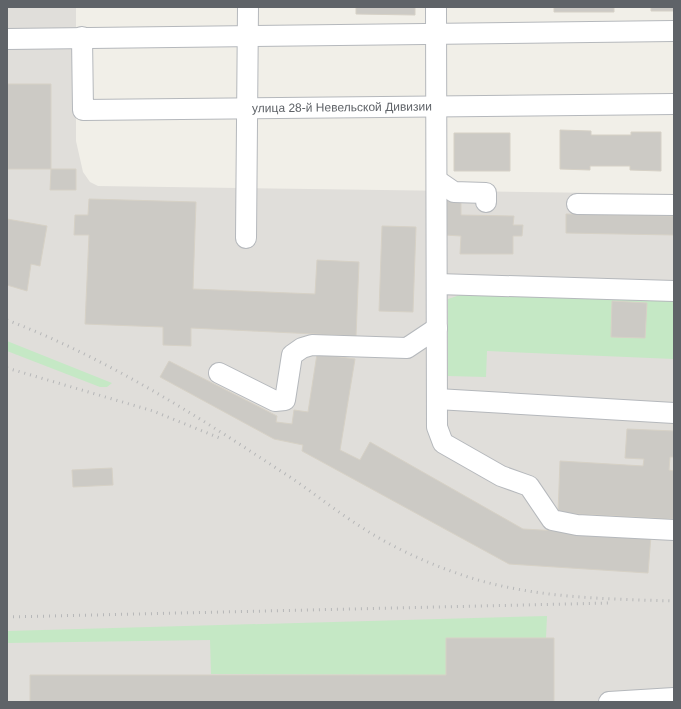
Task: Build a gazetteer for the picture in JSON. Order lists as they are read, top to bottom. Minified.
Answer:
{"streets":{"street":["улица 28-й Невельской Дивизии"]}}
